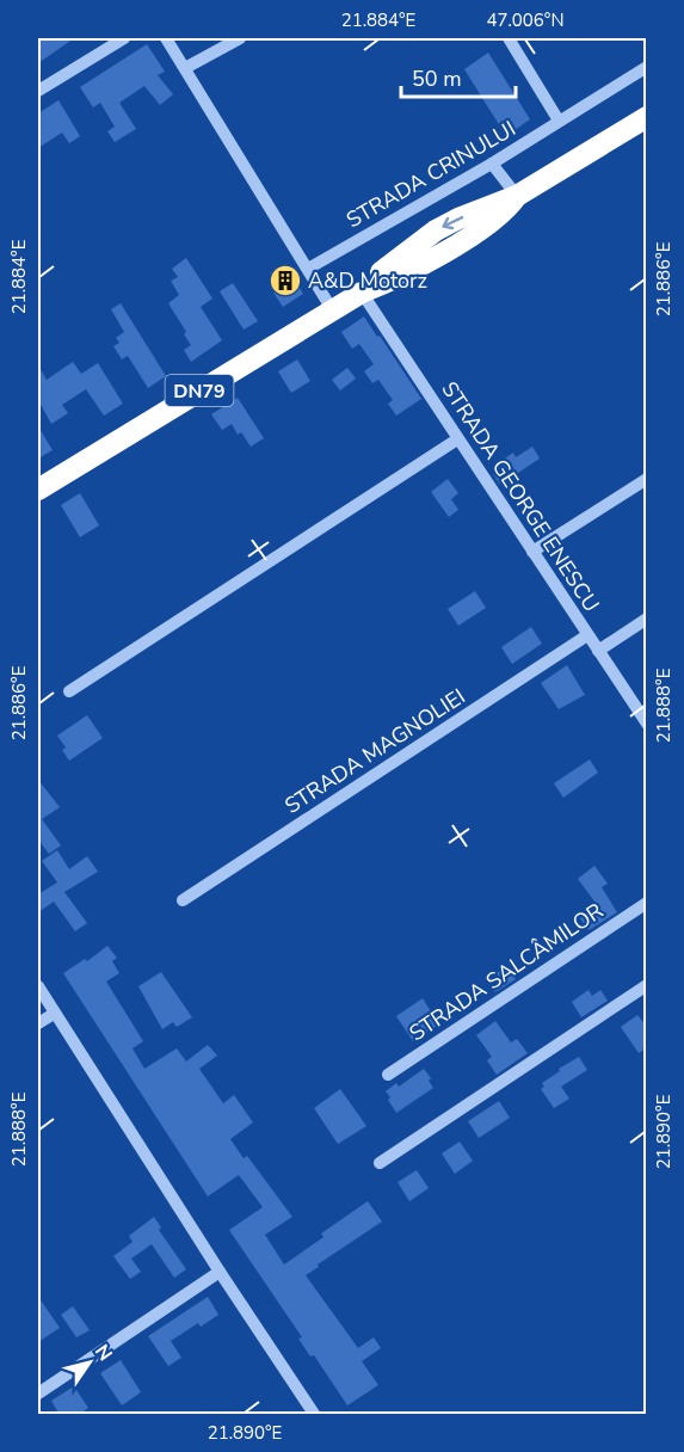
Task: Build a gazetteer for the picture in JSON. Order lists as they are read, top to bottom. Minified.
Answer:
{"streets":{"highway":["DN79"],"street":["STRADA CRINULUI","STRADA GEORGE ENESCU","STRADA MAGNOLIEI","STRADA SALCÂMILOR"]},"crossings":[["DN79","STRADA GEORGE ENESCU"],["STRADA GEORGE ENESCU","STRADA MAGNOLIEI"]],"places":{"building":["A&D Motorz"]},"scale_bar":"50 m","north":"top right","coordinates":["21.884°E","47.006°N","21.886°E","21.888°E","21.890°E"]}
